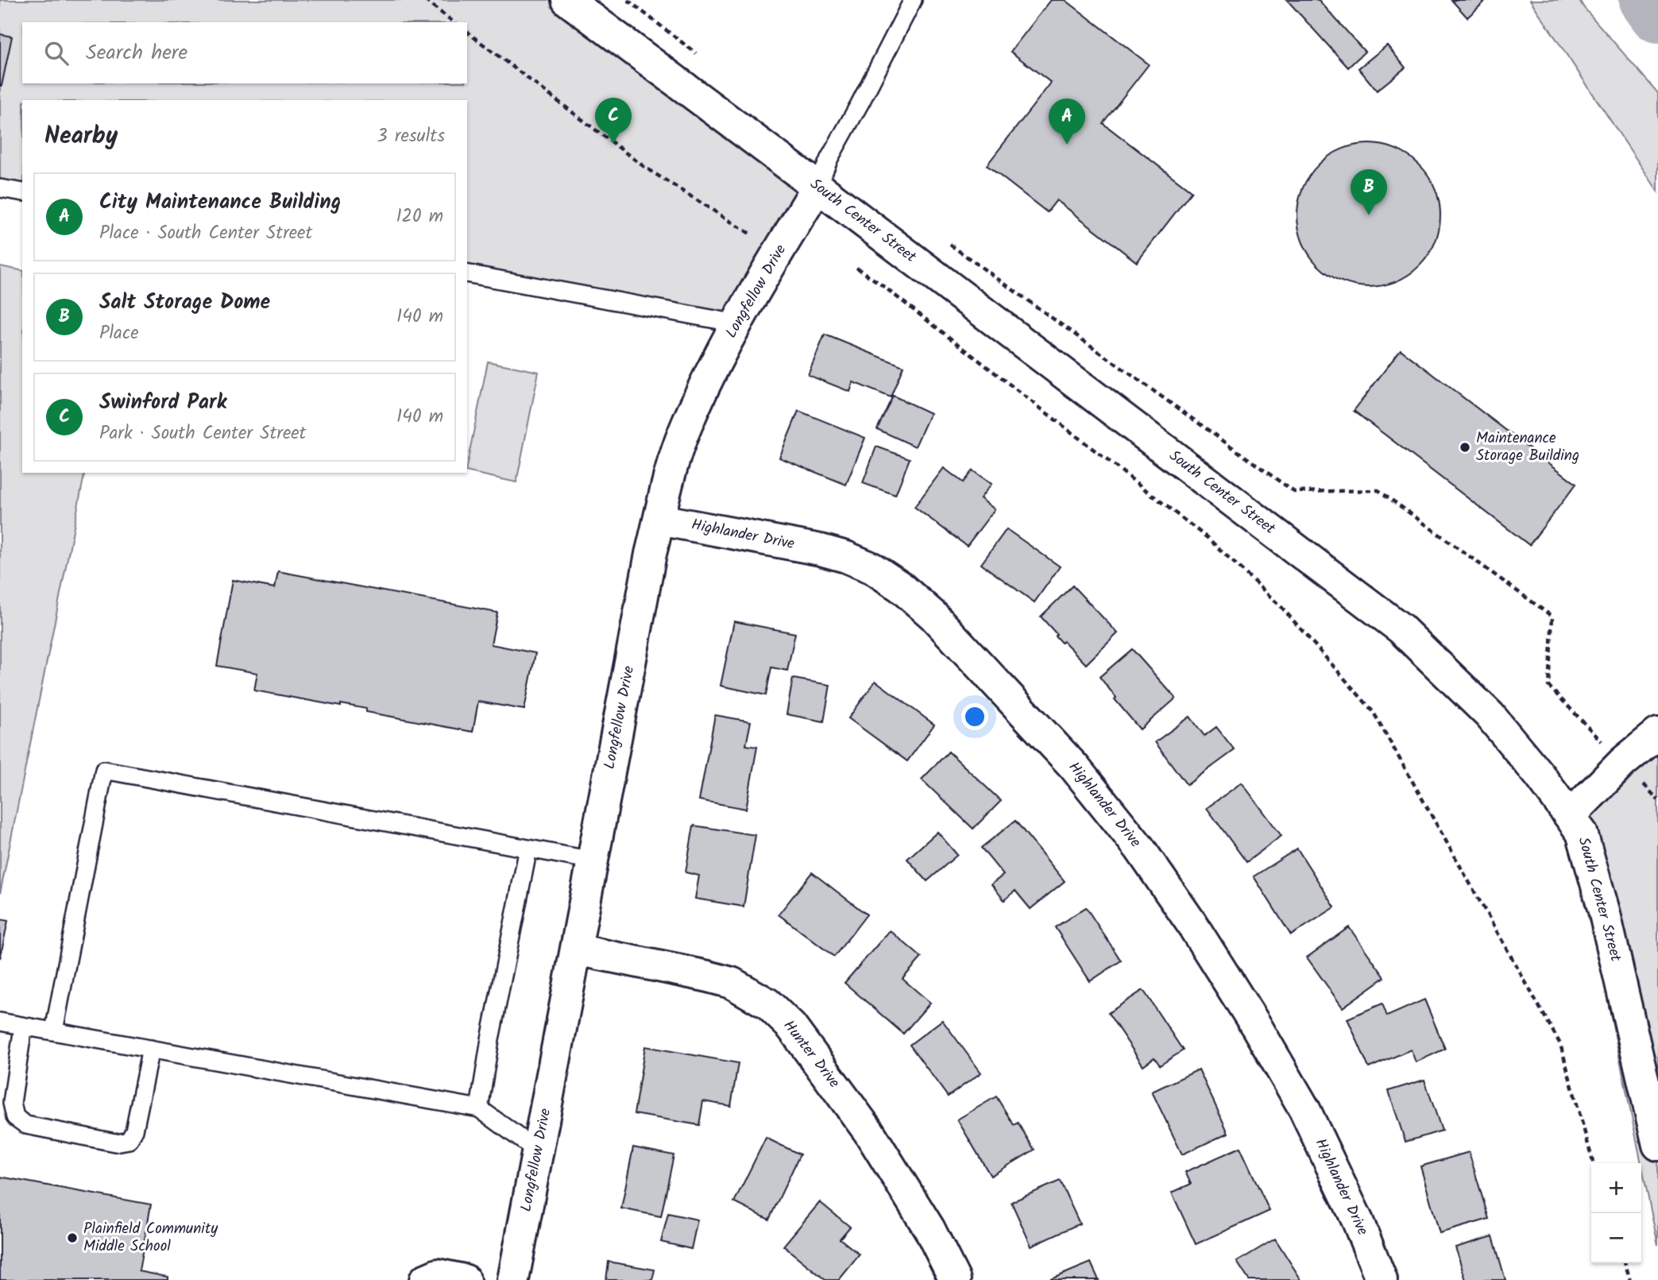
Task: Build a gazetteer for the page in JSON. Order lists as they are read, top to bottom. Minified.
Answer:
{"streets":{"street":["South Center Street","Longfellow Drive","Highlander Drive","Hunter Drive"]},"crossings":[["South Center Street","Longfellow Drive"],["Longfellow Drive","Highlander Drive"],["Longfellow Drive","Hunter Drive"]],"places":["Maintenance Storage Building","Plainfield Community Middle School"],"page":{"search":"Search here","pins":["C","A","B"],"heading":["Nearby","3 results"],"list":[{"mark":"A","name":"City Maintenance Building","note":"Place · South Center Street","value":"120 m"},{"mark":"B","name":"Salt Storage Dome","note":"Place","value":"140 m"},{"mark":"C","name":"Swinford Park","note":"Park · South Center Street","value":"140 m"}],"map_buttons":["+","−"]}}
